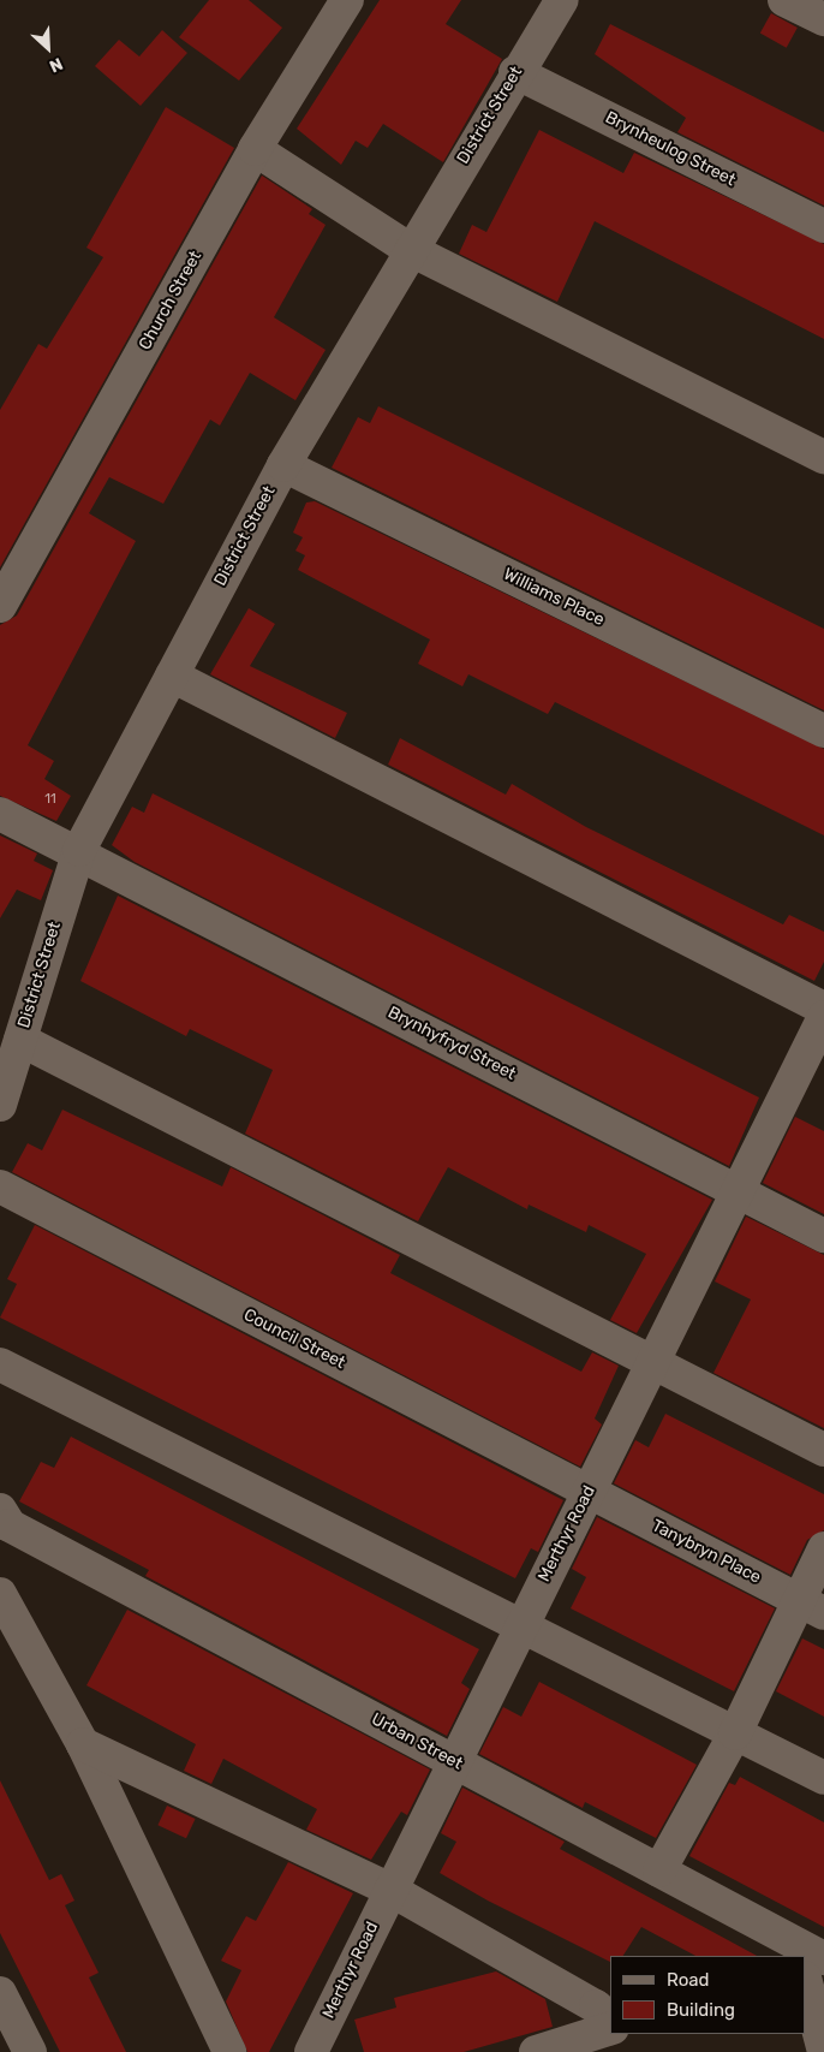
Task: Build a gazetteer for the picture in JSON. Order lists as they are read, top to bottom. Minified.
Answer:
{"streets":{"street":["District Street","Brynheulog Street","Church Street","Williams Place","Brynhyfryd Street","Council Street","Merthyr Road","Tanybryn Place","Urban Street"]},"crossings":[["District Street","Brynheulog Street"],["District Street","Williams Place"],["District Street","Brynhyfryd Street"],["Brynhyfryd Street","Merthyr Road"],["Council Street","Merthyr Road"],["Council Street","Tanybryn Place"],["Merthyr Road","Tanybryn Place"],["Merthyr Road","Urban Street"]],"house_numbers":["11"],"legend":["Road","Building"],"north":"bottom right"}
